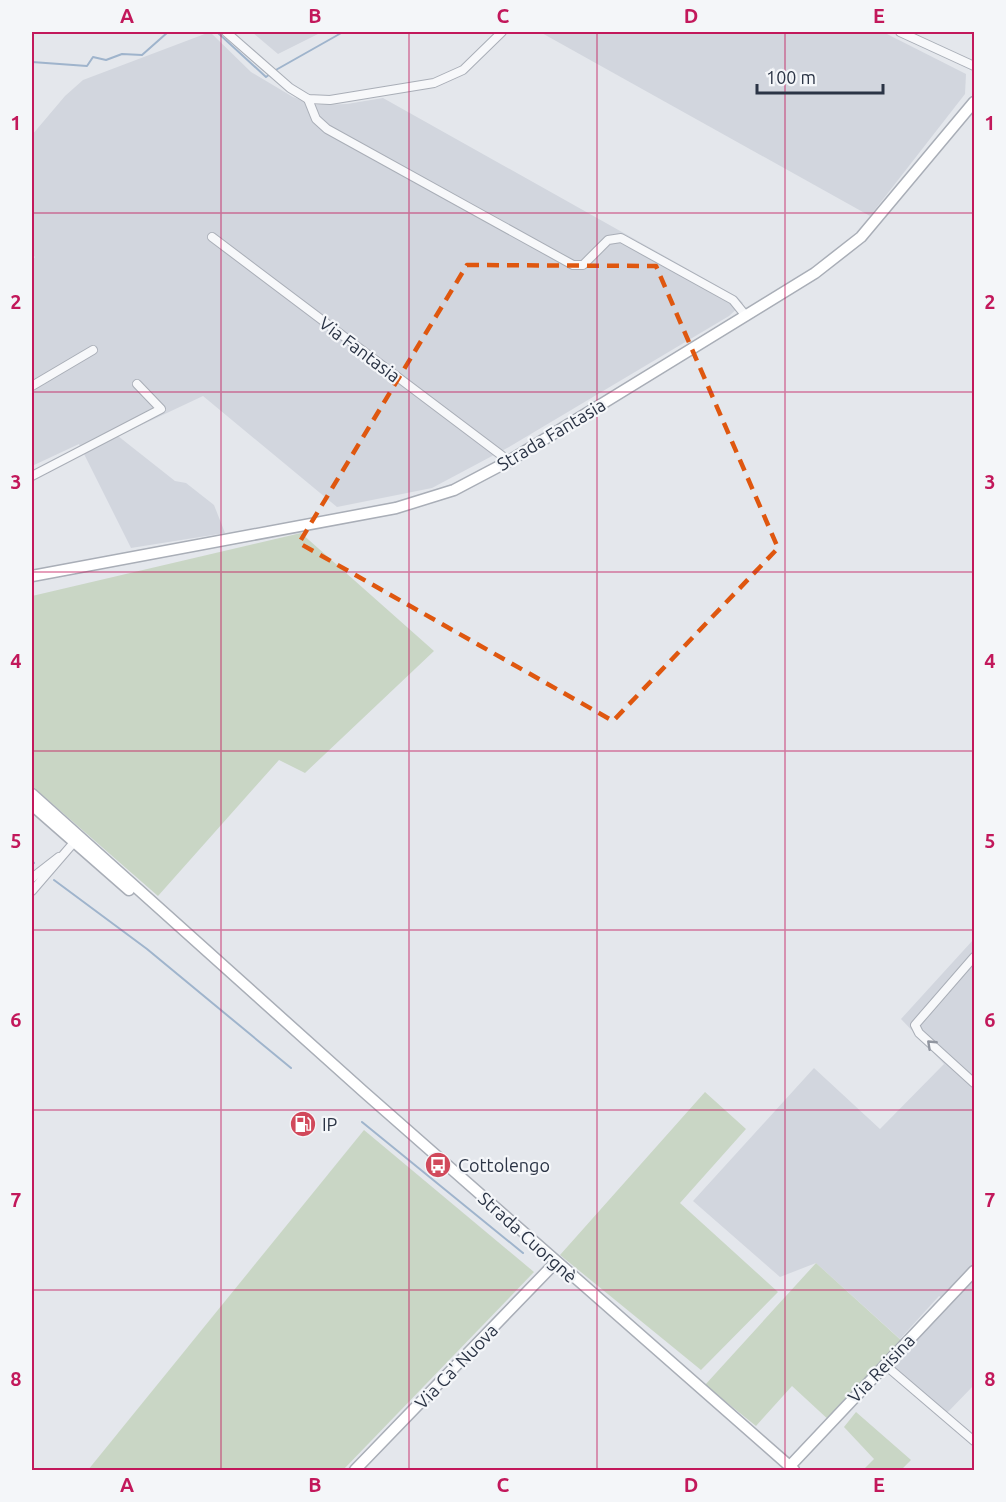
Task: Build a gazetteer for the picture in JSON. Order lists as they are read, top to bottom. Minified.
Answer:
{"streets":{"street":["Via Fantasia","Strada Fantasia","Strada Cuorgnè","Via Ca' Nuova","Via Reisina"]},"crossings":[["Via Fantasia","Strada Fantasia"],["Strada Cuorgnè","Via Ca' Nuova"],["Strada Cuorgnè","Via Reisina"]],"places":{"fuel station":["IP"],"bus stop":["Cottolengo"]},"scale_bar":"100 m","grid":{"columns":["A","B","C","D","E"],"rows":["1","2","3","4","5","6","7","8"]}}
